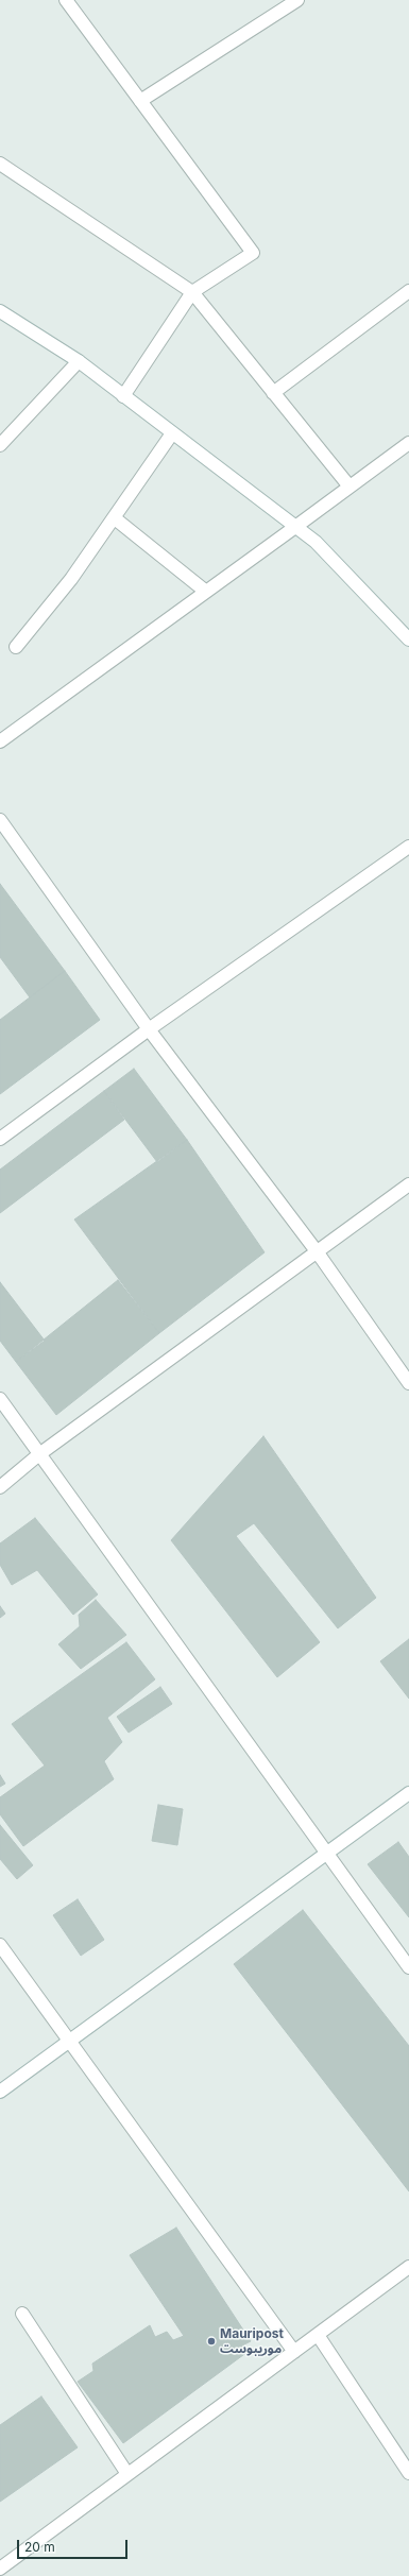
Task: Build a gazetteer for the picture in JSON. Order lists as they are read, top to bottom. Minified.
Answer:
{"places":["Mauripost موريبوست"],"scale_bar":"20 m"}
